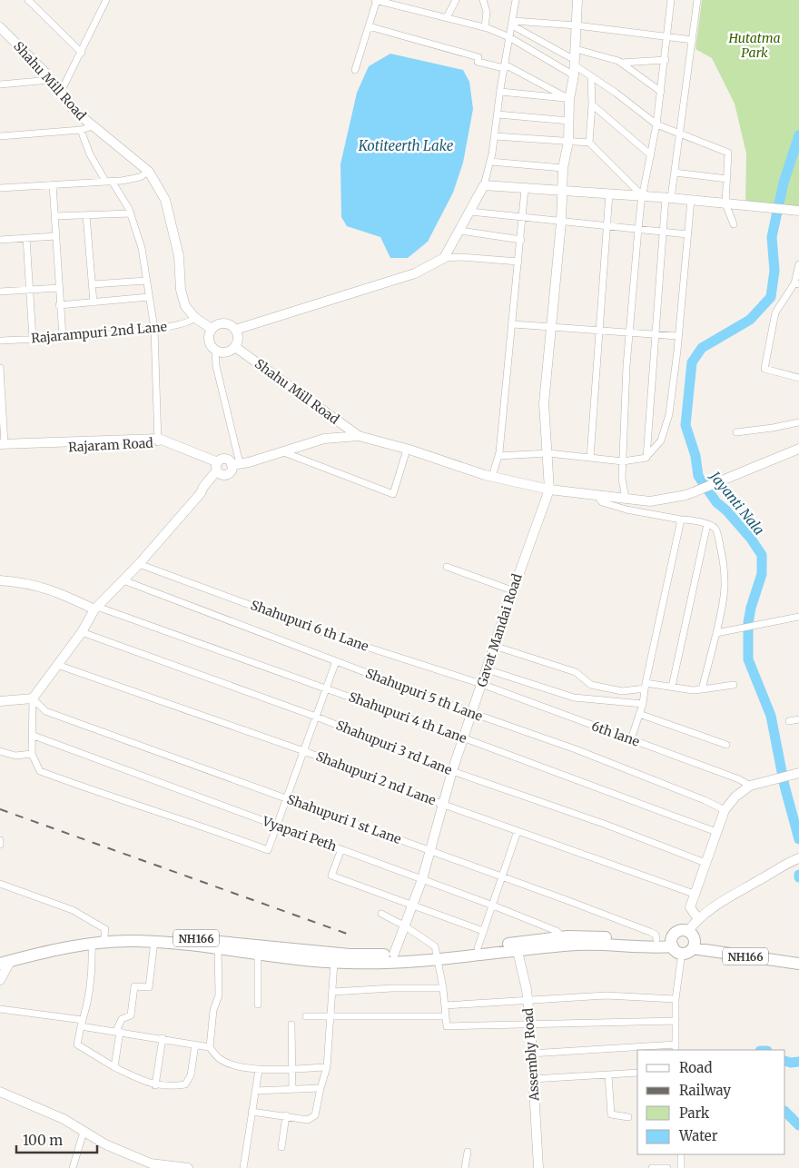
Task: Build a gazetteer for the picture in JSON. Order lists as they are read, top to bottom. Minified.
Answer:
{"streets":{"highway":["NH166"],"street":["Shahu Mill Road","Rajarampuri 2nd Lane","Rajaram Road","Shahupuri 6 th Lane","Gavat Mandai Road","Shahupuri 5 th Lane","Shahupuri 4 th Lane","6th lane","Shahupuri 3 rd Lane","Shahupuri 2 nd Lane","Shahupuri 1 st Lane","Vyapari Peth","Assembly Road"]},"crossings":[["Shahu Mill Road","Rajarampuri 2nd Lane"],["Shahupuri 6 th Lane","Gavat Mandai Road"],["Shahupuri 6 th Lane","6th lane"],["Gavat Mandai Road","Shahupuri 5 th Lane"],["Gavat Mandai Road","Shahupuri 4 th Lane"],["Gavat Mandai Road","6th lane"],["Gavat Mandai Road","Shahupuri 3 rd Lane"],["Gavat Mandai Road","Shahupuri 2 nd Lane"],["Shahupuri 1 st Lane","NH166"],["Vyapari Peth","NH166"],["NH166","Assembly Road"]],"water":["Kotiteerth Lake","Jayanti Nala"],"parks":["Hutatma Park"],"legend":["Road","Railway","Park","Water"],"scale_bar":"100 m"}
